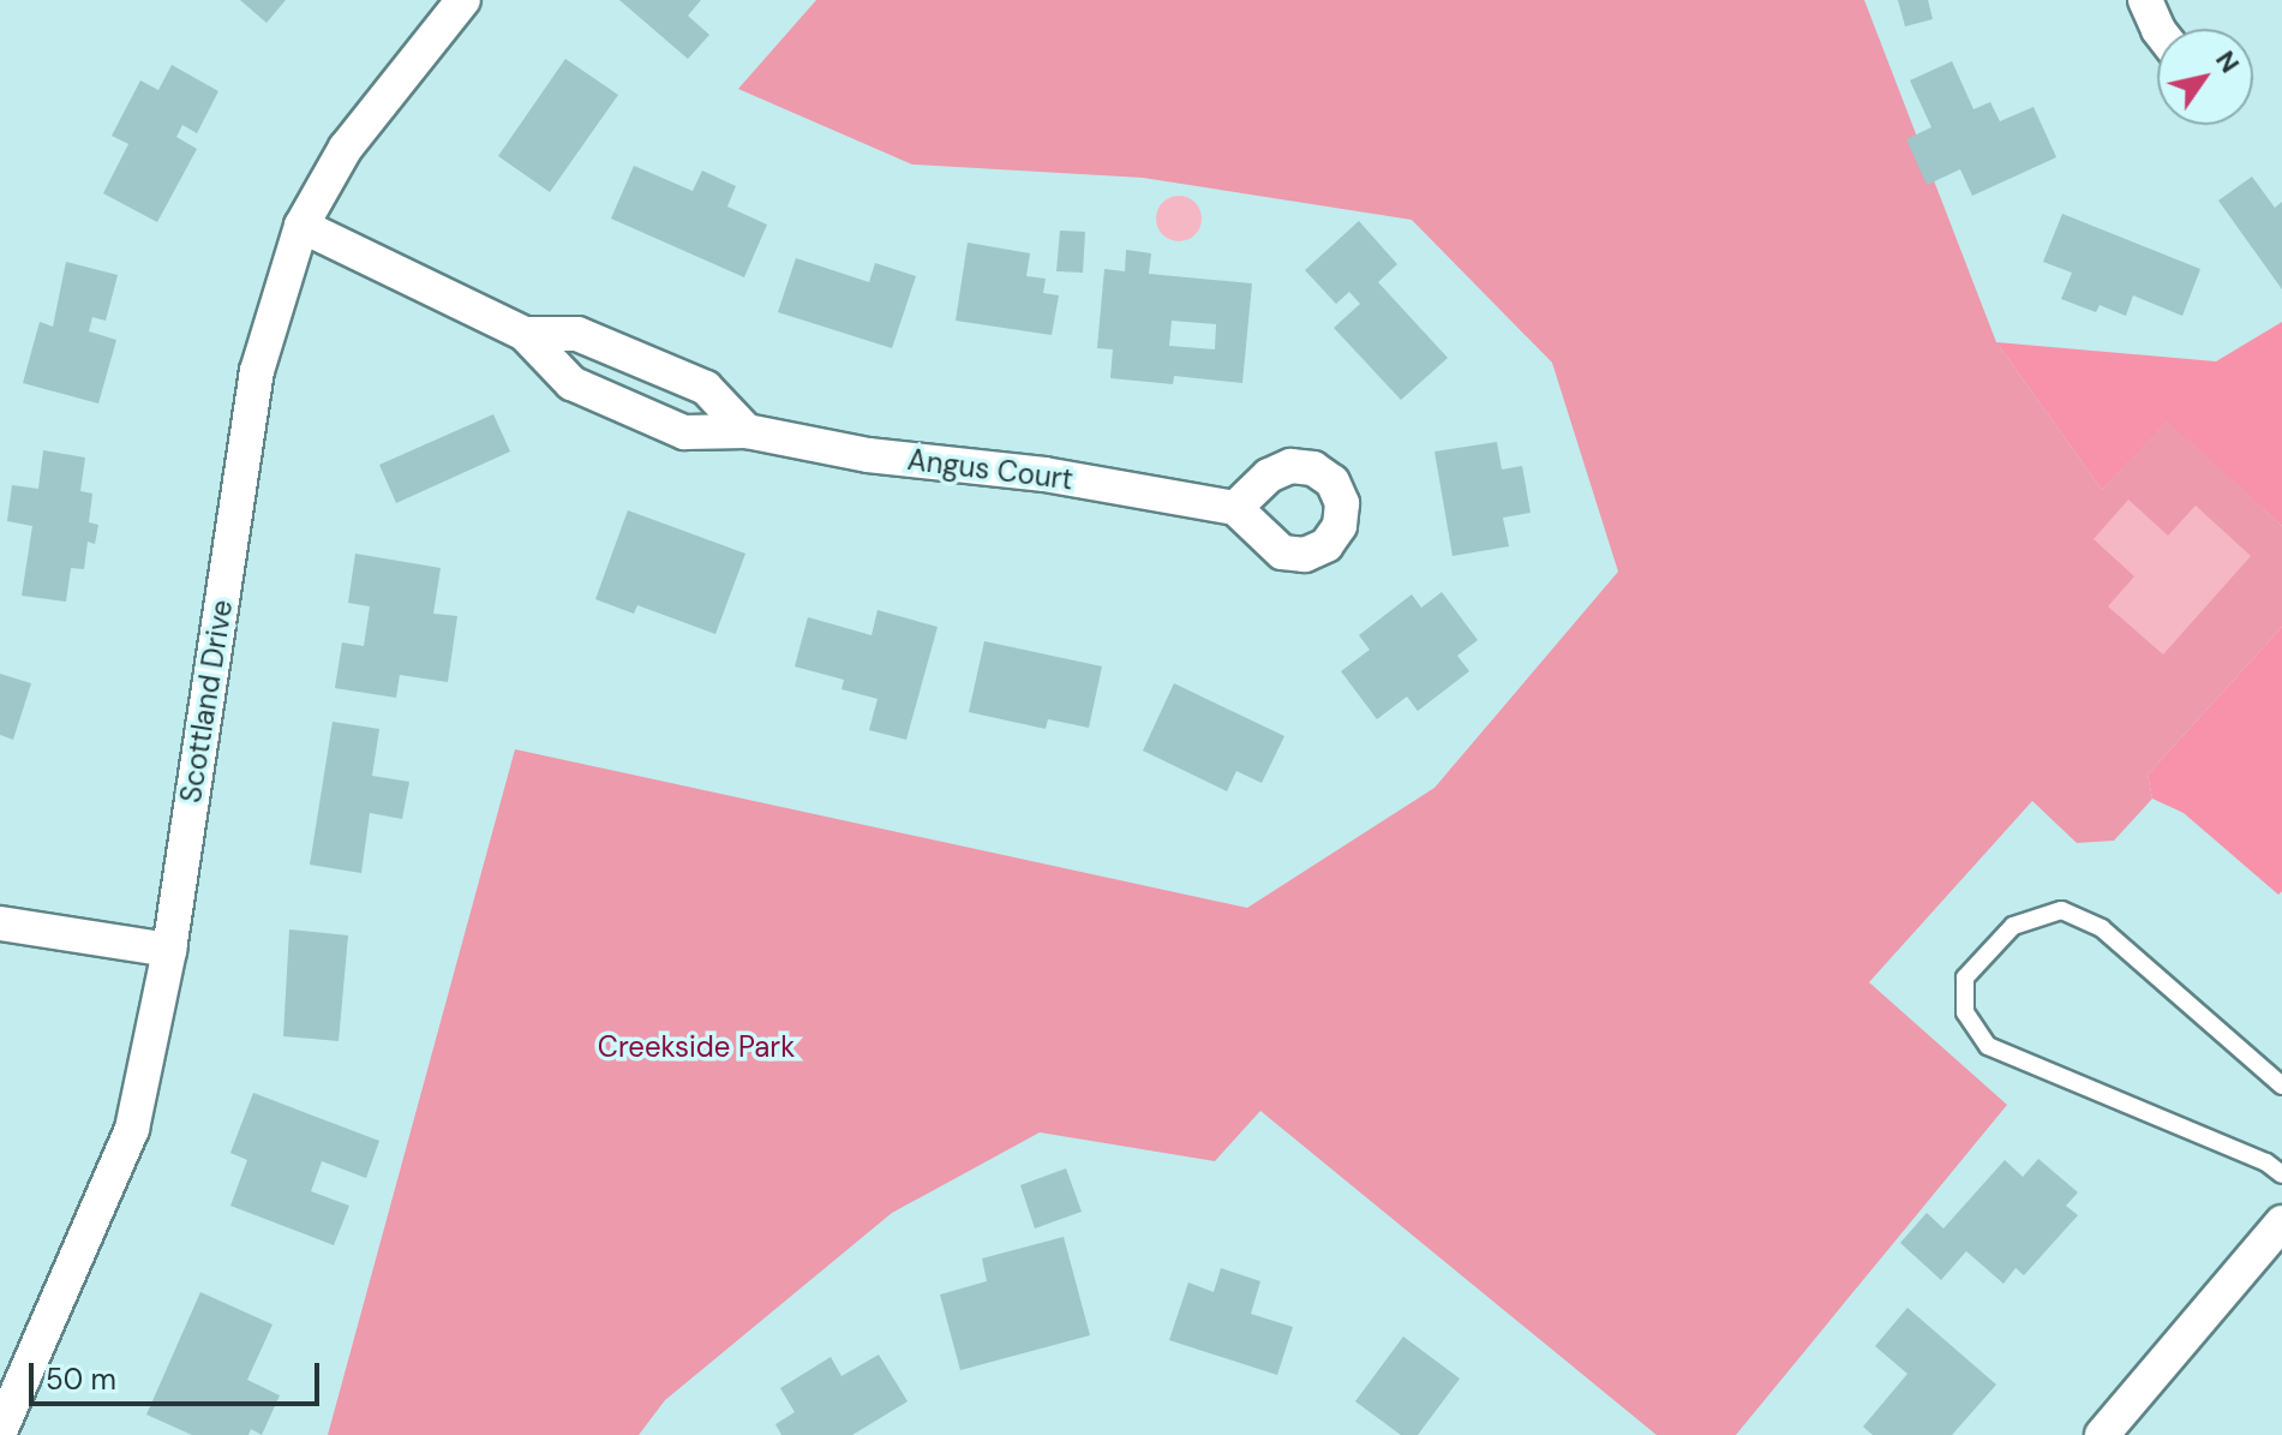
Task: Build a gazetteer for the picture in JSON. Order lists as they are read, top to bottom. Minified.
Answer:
{"streets":{"street":["Angus Court","Scottland Drive"]},"crossings":[["Angus Court","Scottland Drive"]],"parks":["Creekside Park"],"scale_bar":"50 m","north":"top right"}
